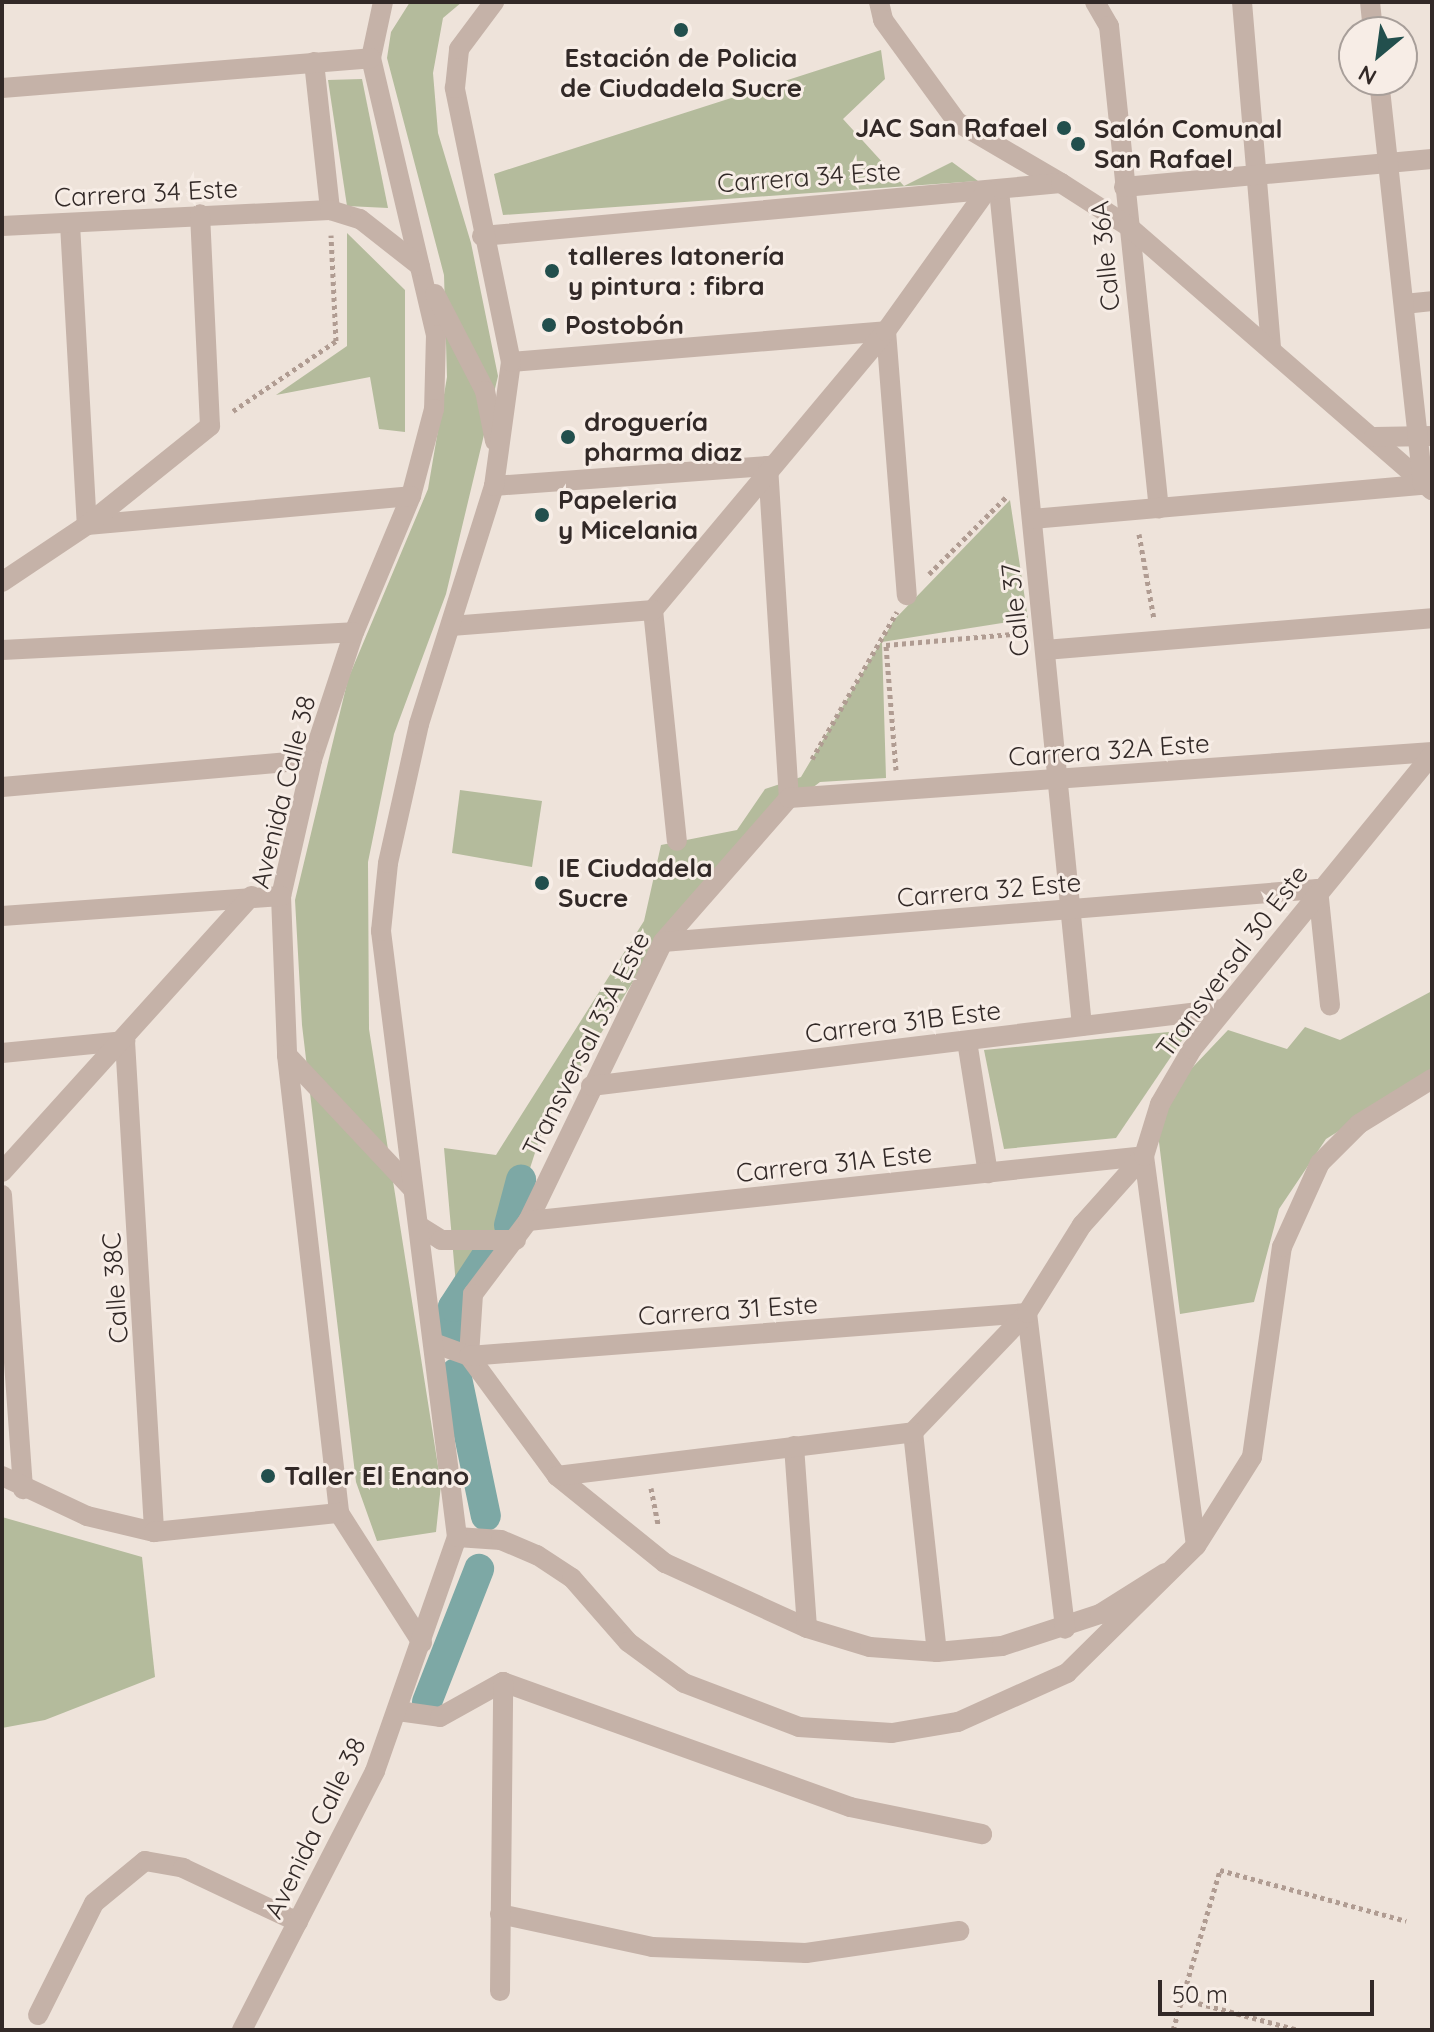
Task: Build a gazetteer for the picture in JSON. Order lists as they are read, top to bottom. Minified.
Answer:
{"streets":{"street":["Carrera 34 Este","Calle 36A","Calle 37","Carrera 32A Este","Avenida Calle 38","Carrera 32 Este","Transversal 30 Este","Carrera 31B Este","Transversal 33A Este","Carrera 31A Este","Calle 38C","Carrera 31 Este"]},"crossings":[["Carrera 34 Este","Calle 37"],["Carrera 34 Este","Avenida Calle 38"],["Calle 37","Carrera 32A Este"],["Calle 37","Carrera 32 Este"],["Calle 37","Carrera 31B Este"],["Carrera 32A Este","Transversal 30 Este"],["Carrera 32A Este","Transversal 33A Este"],["Avenida Calle 38","Carrera 31 Este"],["Carrera 32 Este","Transversal 30 Este"],["Carrera 32 Este","Transversal 33A Este"],["Transversal 30 Este","Carrera 31B Este"],["Transversal 30 Este","Carrera 31A Este"],["Transversal 30 Este","Carrera 31 Este"],["Carrera 31B Este","Transversal 33A Este"],["Transversal 33A Este","Carrera 31A Este"],["Transversal 33A Este","Carrera 31 Este"]],"places":["Estación de Policia de Ciudadela Sucre","JAC San Rafael","Salón Comunal San Rafael","talleres latonería y pintura : fibra","Postobón","droguería pharma diaz","Papeleria y Micelania","IE Ciudadela Sucre","Taller El Enano"],"scale_bar":"50 m","north":"bottom left"}
